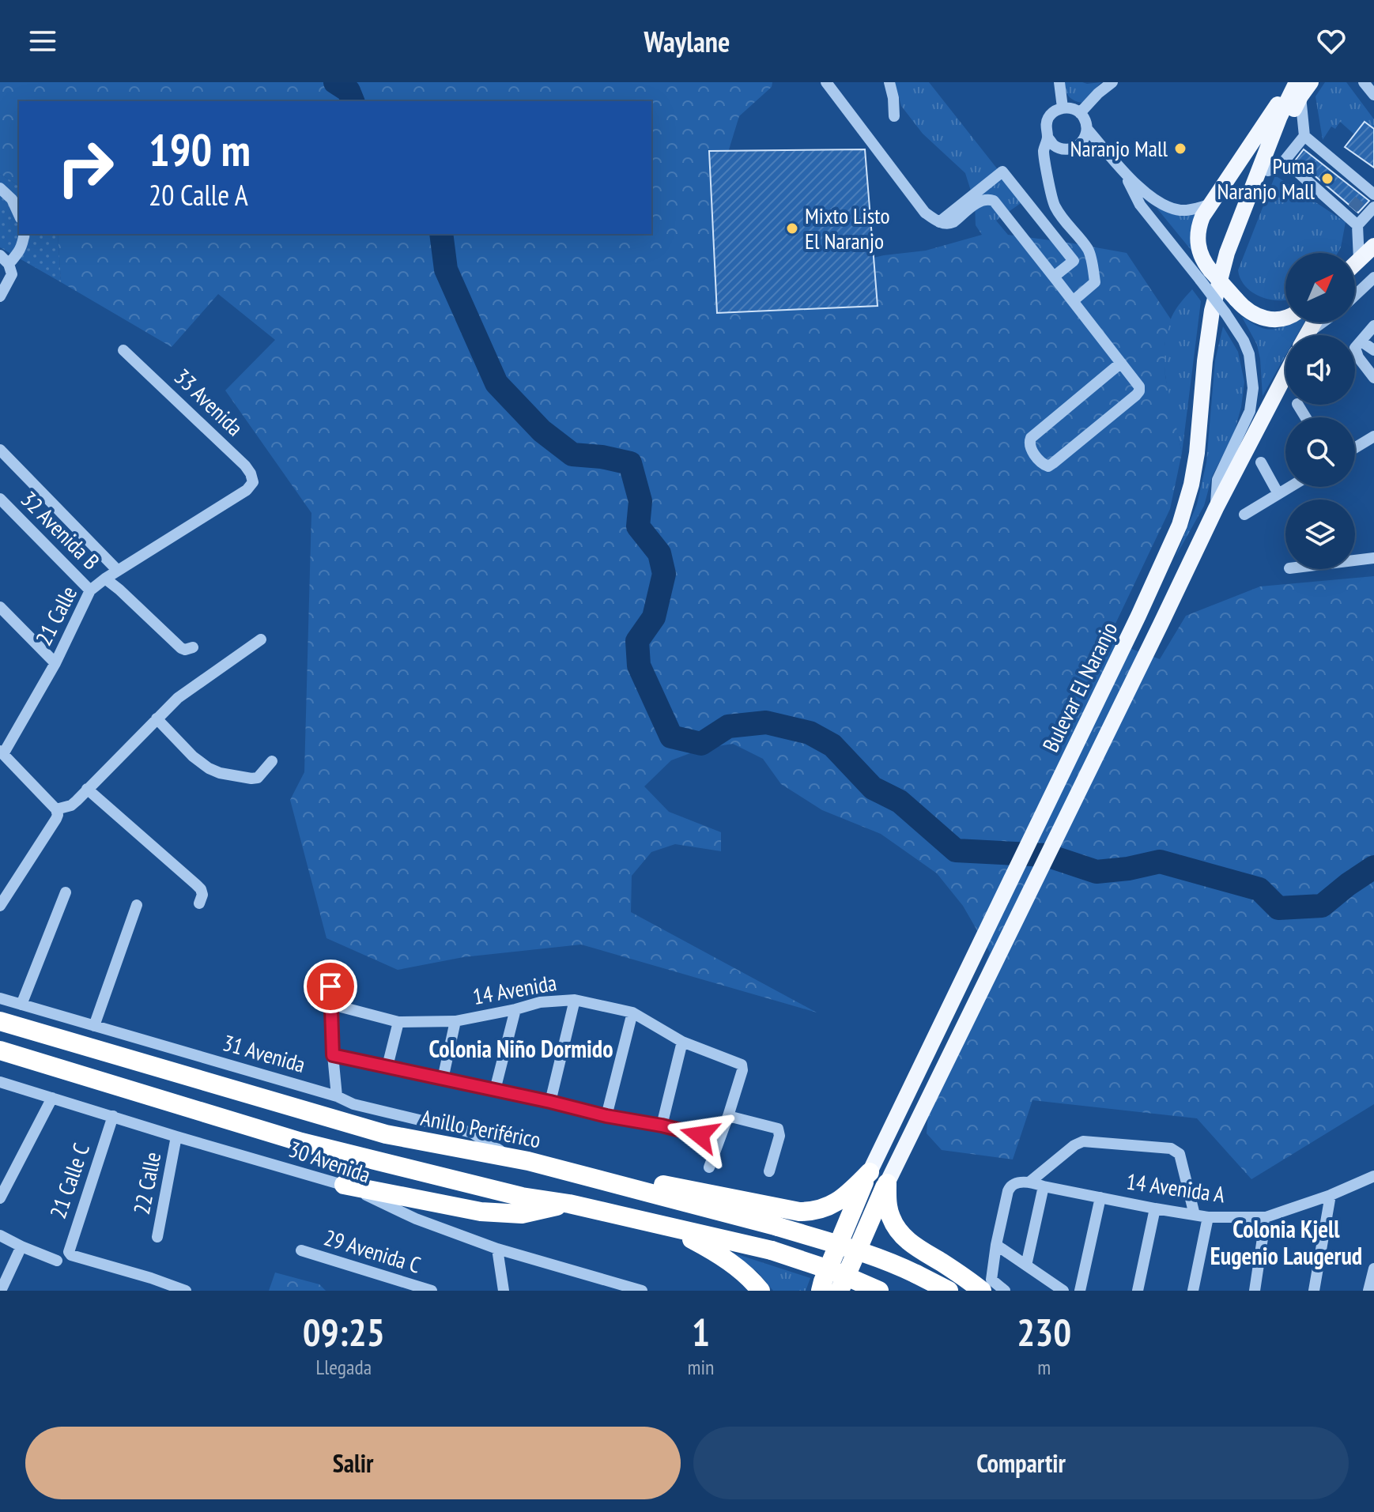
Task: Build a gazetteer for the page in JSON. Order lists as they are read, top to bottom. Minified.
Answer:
{"streets":{"highway":["Anillo Periférico"],"main road":["Bulevar El Naranjo"],"street":["33 Avenida","32 Avenida B","21 Calle","14 Avenida","31 Avenida","30 Avenida","21 Calle C","22 Calle","14 Avenida A","29 Avenida C"]},"crossings":[["33 Avenida","21 Calle"],["32 Avenida B","21 Calle"],["31 Avenida","Anillo Periférico"],["30 Avenida","21 Calle C"],["30 Avenida","22 Calle"]],"districts":["Colonia Niño Dormido","Colonia Kjell Eugenio Laugerud"],"places":["Naranjo Mall","Puma Naranjo Mall","Mixto Listo El Naranjo"],"north":"top right","page":{"header":"Waylane","turn":["190 m","20 Calle A"],"eta":["09:25","Llegada","1","min","230","m"],"buttons":["Salir","Compartir"]}}
